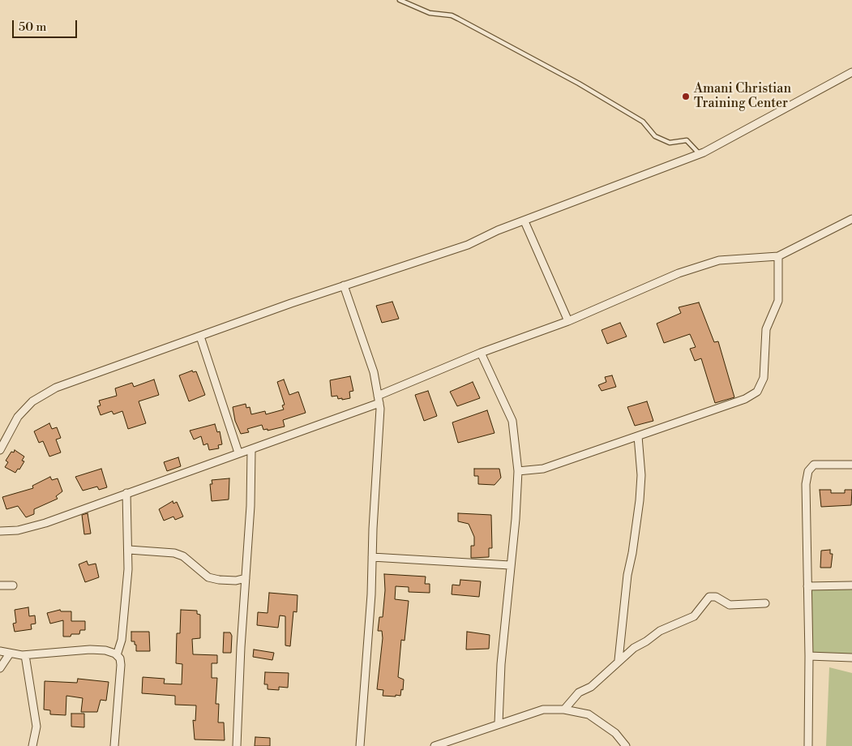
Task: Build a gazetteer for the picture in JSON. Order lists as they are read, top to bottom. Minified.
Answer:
{"places":["Amani Christian Training Center"],"scale_bar":"50 m"}
